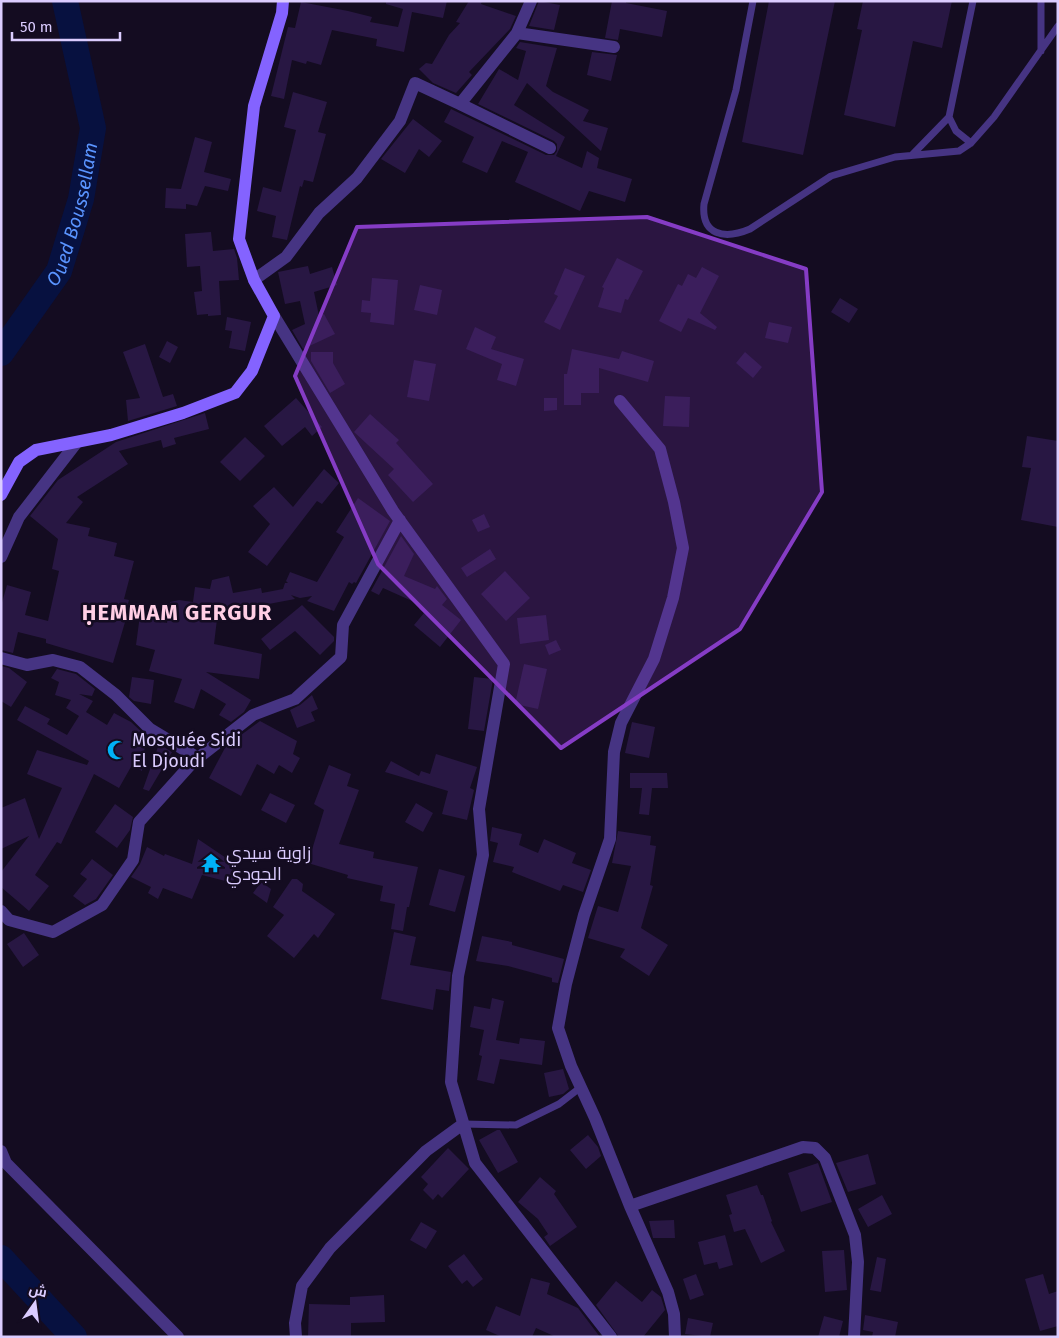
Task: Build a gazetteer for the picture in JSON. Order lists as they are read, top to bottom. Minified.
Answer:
{"districts":["ḤEMMAM GERGUR"],"water":["Oued Boussellam"],"places":{"mosque":["Mosquée Sidi El Djoudi"],"temple":["زاوية سيدي الجودي"]},"scale_bar":"50 m","north":"top"}
